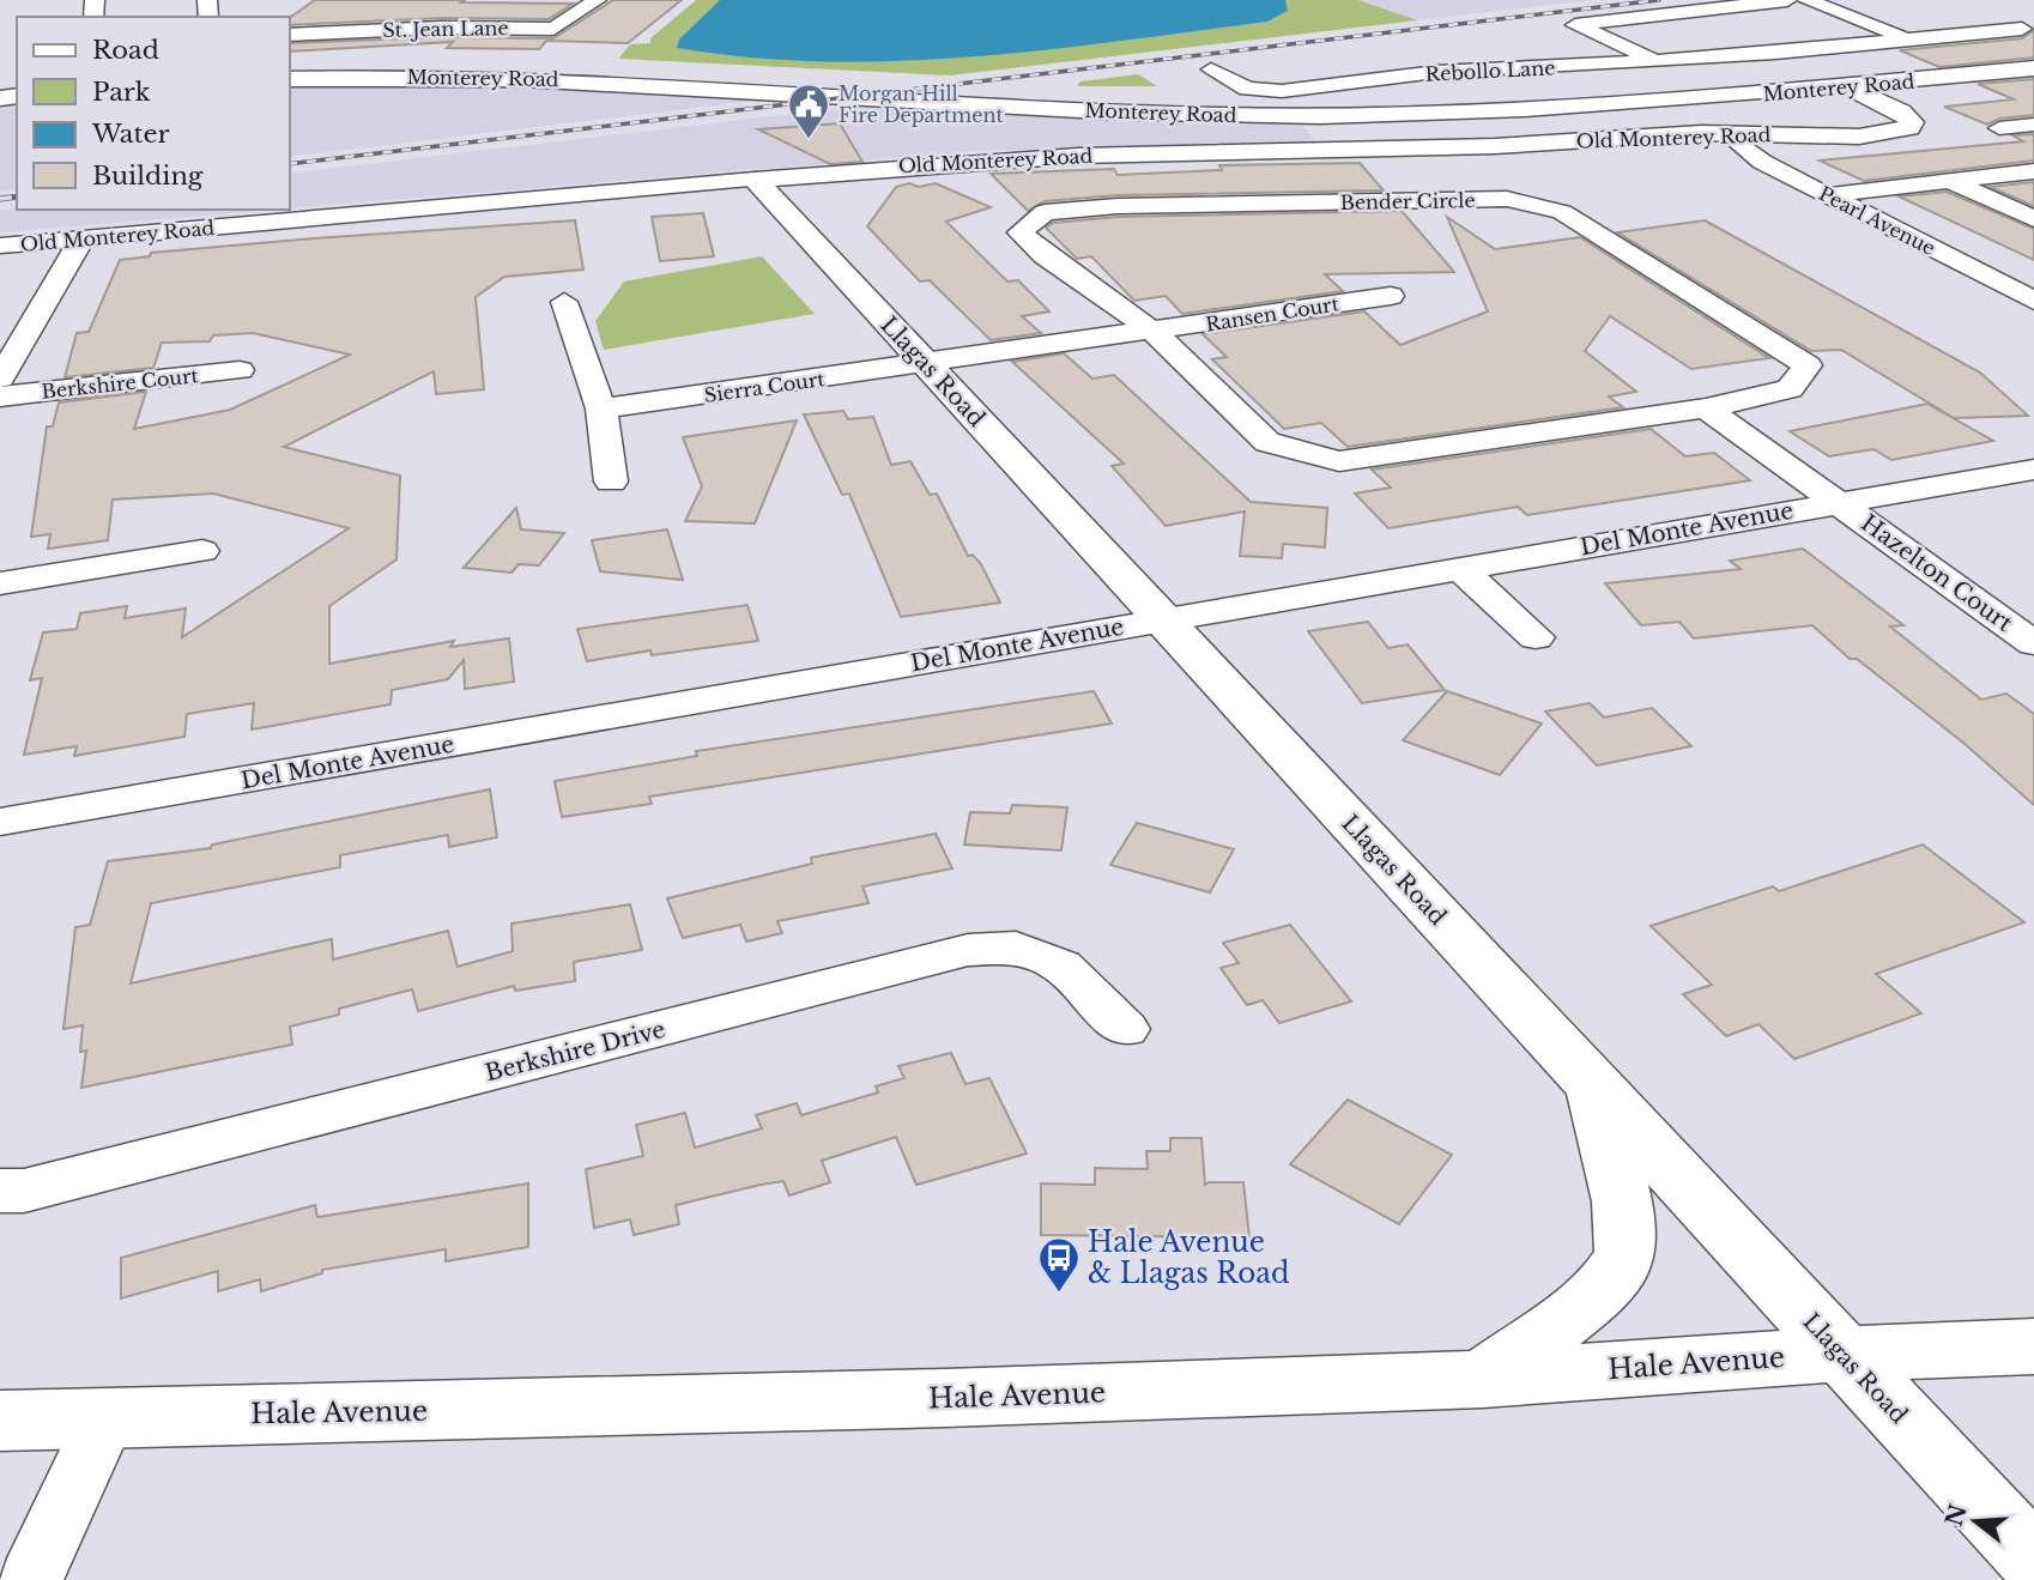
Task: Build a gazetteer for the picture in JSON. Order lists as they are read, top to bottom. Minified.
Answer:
{"streets":{"main road":["Monterey Road","Old Monterey Road","Llagas Road","Hale Avenue"],"street":["St. Jean Lane","Rebollo Lane","Bender Circle","Pearl Avenue","Ransen Court","Berkshire Court","Sierra Court","Del Monte Avenue","Hazelton Court","Berkshire Drive"]},"crossings":[["Rebollo Lane","Monterey Road"],["Rebollo Lane","Old Monterey Road"],["Monterey Road","Old Monterey Road"],["Old Monterey Road","Pearl Avenue"],["Old Monterey Road","Llagas Road"],["Bender Circle","Ransen Court"],["Llagas Road","Sierra Court"],["Llagas Road","Del Monte Avenue"],["Llagas Road","Hale Avenue"],["Del Monte Avenue","Hazelton Court"]],"places":{"public building":["Morgan Hill Fire Department"],"bus stop":["Hale Avenue & Llagas Road"]},"legend":["Road","Park","Water","Building"],"north":"left"}
